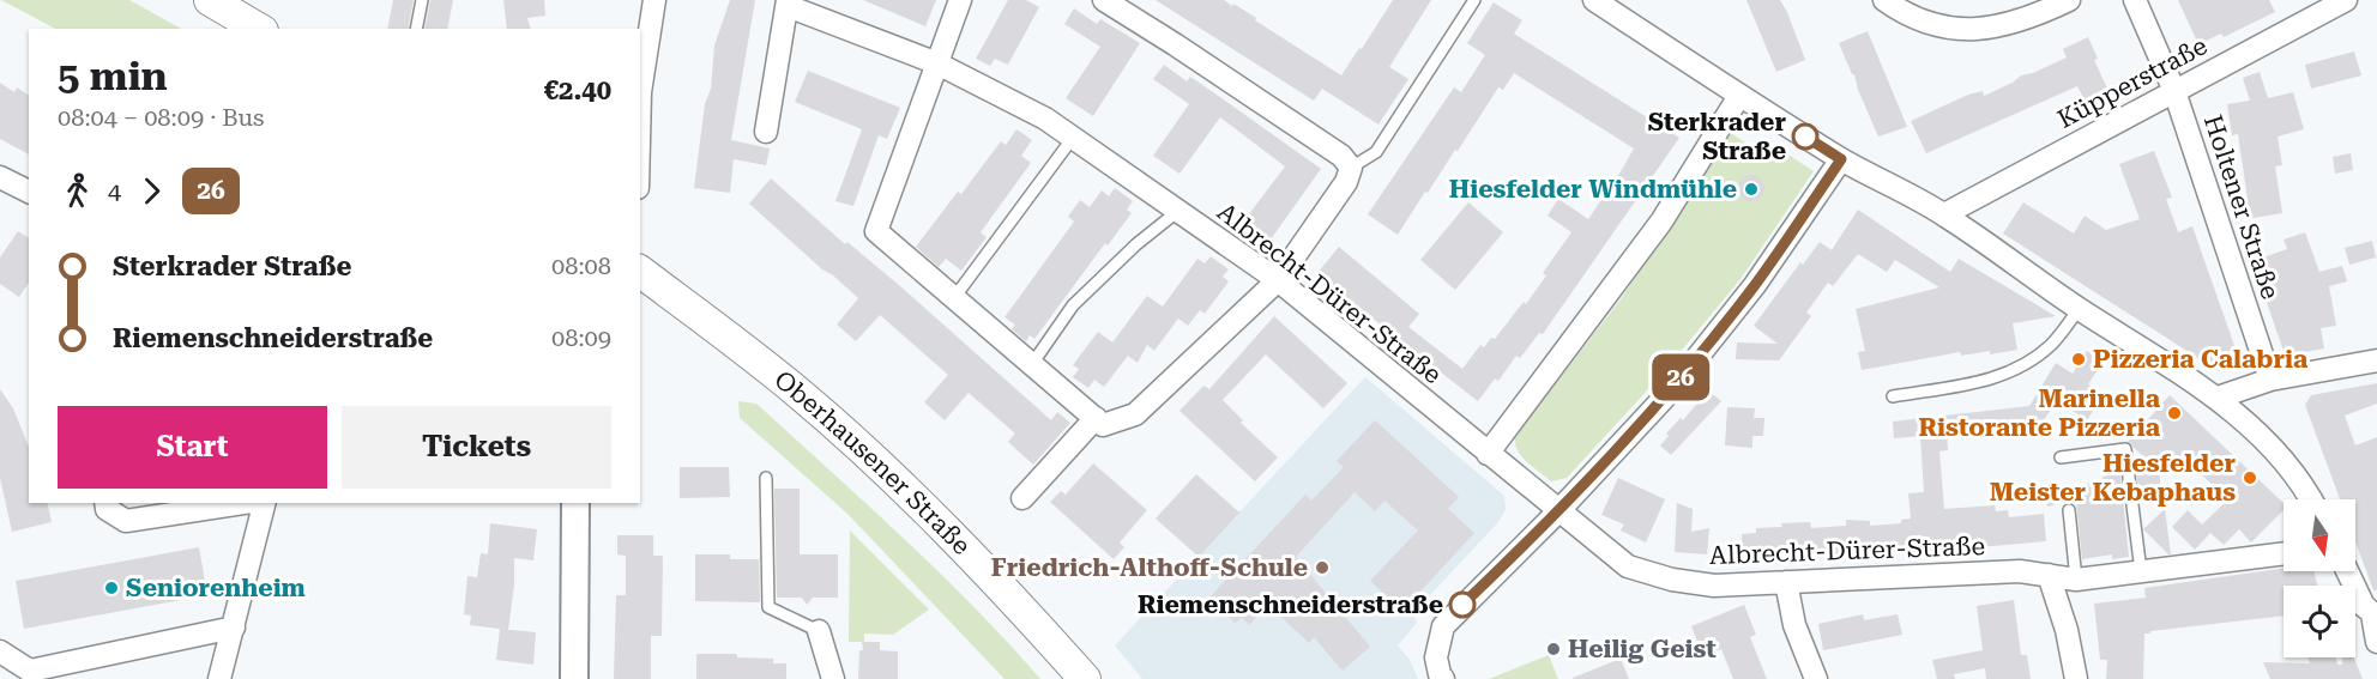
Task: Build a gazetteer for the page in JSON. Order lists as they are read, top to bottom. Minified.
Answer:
{"streets":{"main road":["Oberhausener Straße"],"street":["Küpperstraße","Holtener Straße","Albrecht-Dürer-Straße"]},"crossings":[["Küpperstraße","Holtener Straße"]],"places":["Sterkrader Straße","Hiesfelder Windmühle","Pizzeria Calabria","Marinella Ristorante Pizzeria","Hiesfelder Meister Kebaphaus","Friedrich-Althoff-Schule","Seniorenheim","Riemenschneiderstraße","Heilig Geist"],"lines":["bus line 26"],"north":"bottom","page":{"on_map":"26","heading":["5 min","08:04 – 08:09 · Bus","€2.40"],"legs":["4","26"],"list":[{"name":"Sterkrader Straße","value":"08:08"},{"name":"Riemenschneiderstraße","value":"08:09"}],"buttons":["Start","Tickets"]}}
